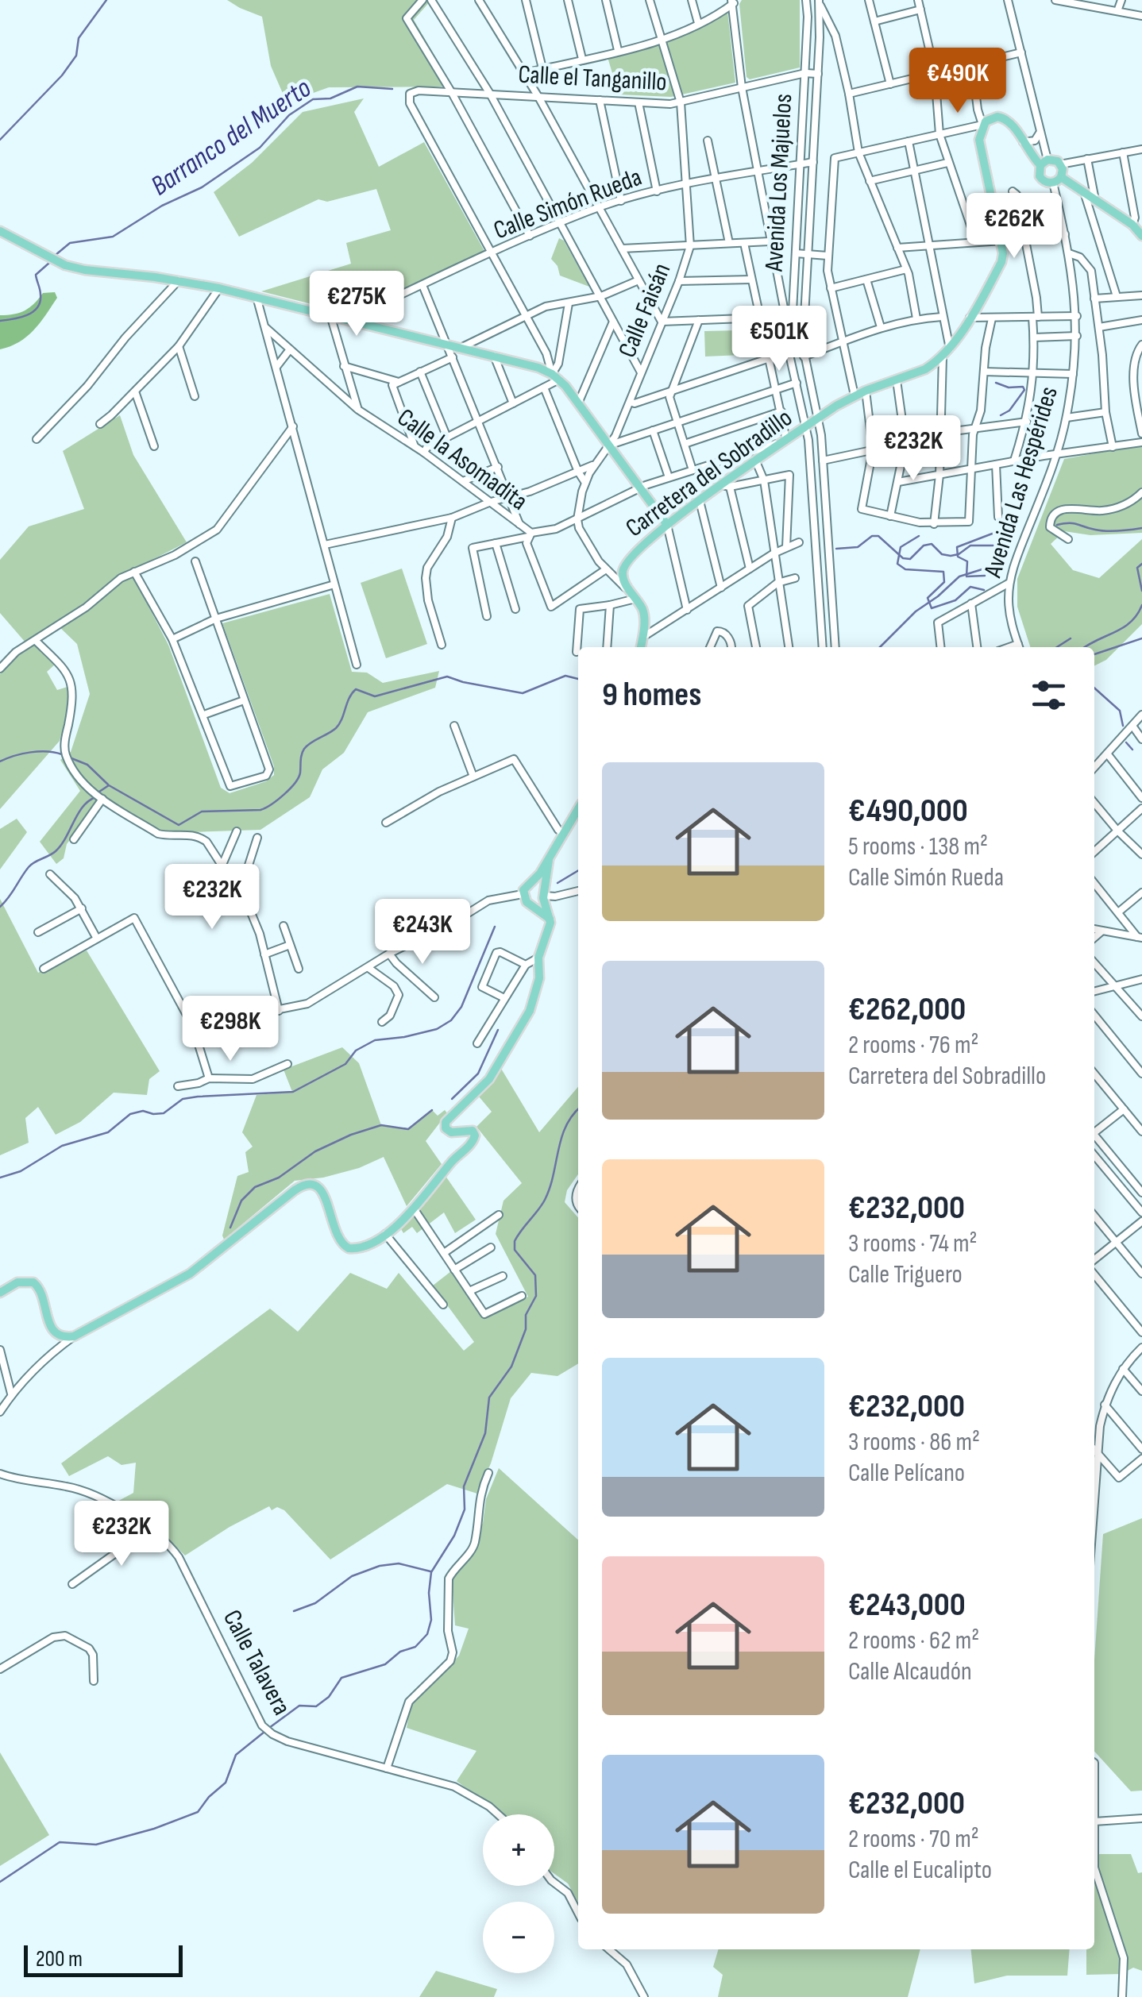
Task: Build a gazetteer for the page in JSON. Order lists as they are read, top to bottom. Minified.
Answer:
{"streets":{"main road":["Carretera del Sobradillo"],"street":["Calle el Tanganillo","Avenida Los Majuelos","Calle Simón Rueda","Calle Faisán","Calle la Asomadita","Avenida Las Hespérides","Calle Talavera"]},"crossings":[["Calle el Tanganillo","Avenida Los Majuelos"],["Calle el Tanganillo","Calle Simón Rueda"],["Calle el Tanganillo","Calle Faisán"],["Avenida Los Majuelos","Calle Simón Rueda"],["Avenida Los Majuelos","Carretera del Sobradillo"],["Calle Simón Rueda","Calle Faisán"],["Calle Faisán","Calle la Asomadita"],["Calle la Asomadita","Carretera del Sobradillo"]],"water":["Barranco del Muerto"],"scale_bar":"200 m","page":{"price":["€490K","€262K","€275K","€501K","€232K","€232K","€243K","€298K","€232K"],"heading":"9 homes","list":[{"name":"€490,000","note":"5 rooms · 138 m² · Calle Simón Rueda"},{"name":"€262,000","note":"2 rooms · 76 m² · Carretera del Sobradillo"},{"name":"€232,000","note":"3 rooms · 74 m² · Calle Triguero"},{"name":"€232,000","note":"3 rooms · 86 m² · Calle Pelícano"},{"name":"€243,000","note":"2 rooms · 62 m² · Calle Alcaudón"},{"name":"€232,000","note":"2 rooms · 70 m² · Calle el Eucalipto"}],"map_buttons":["+","−"],"scale":"200 m"}}
